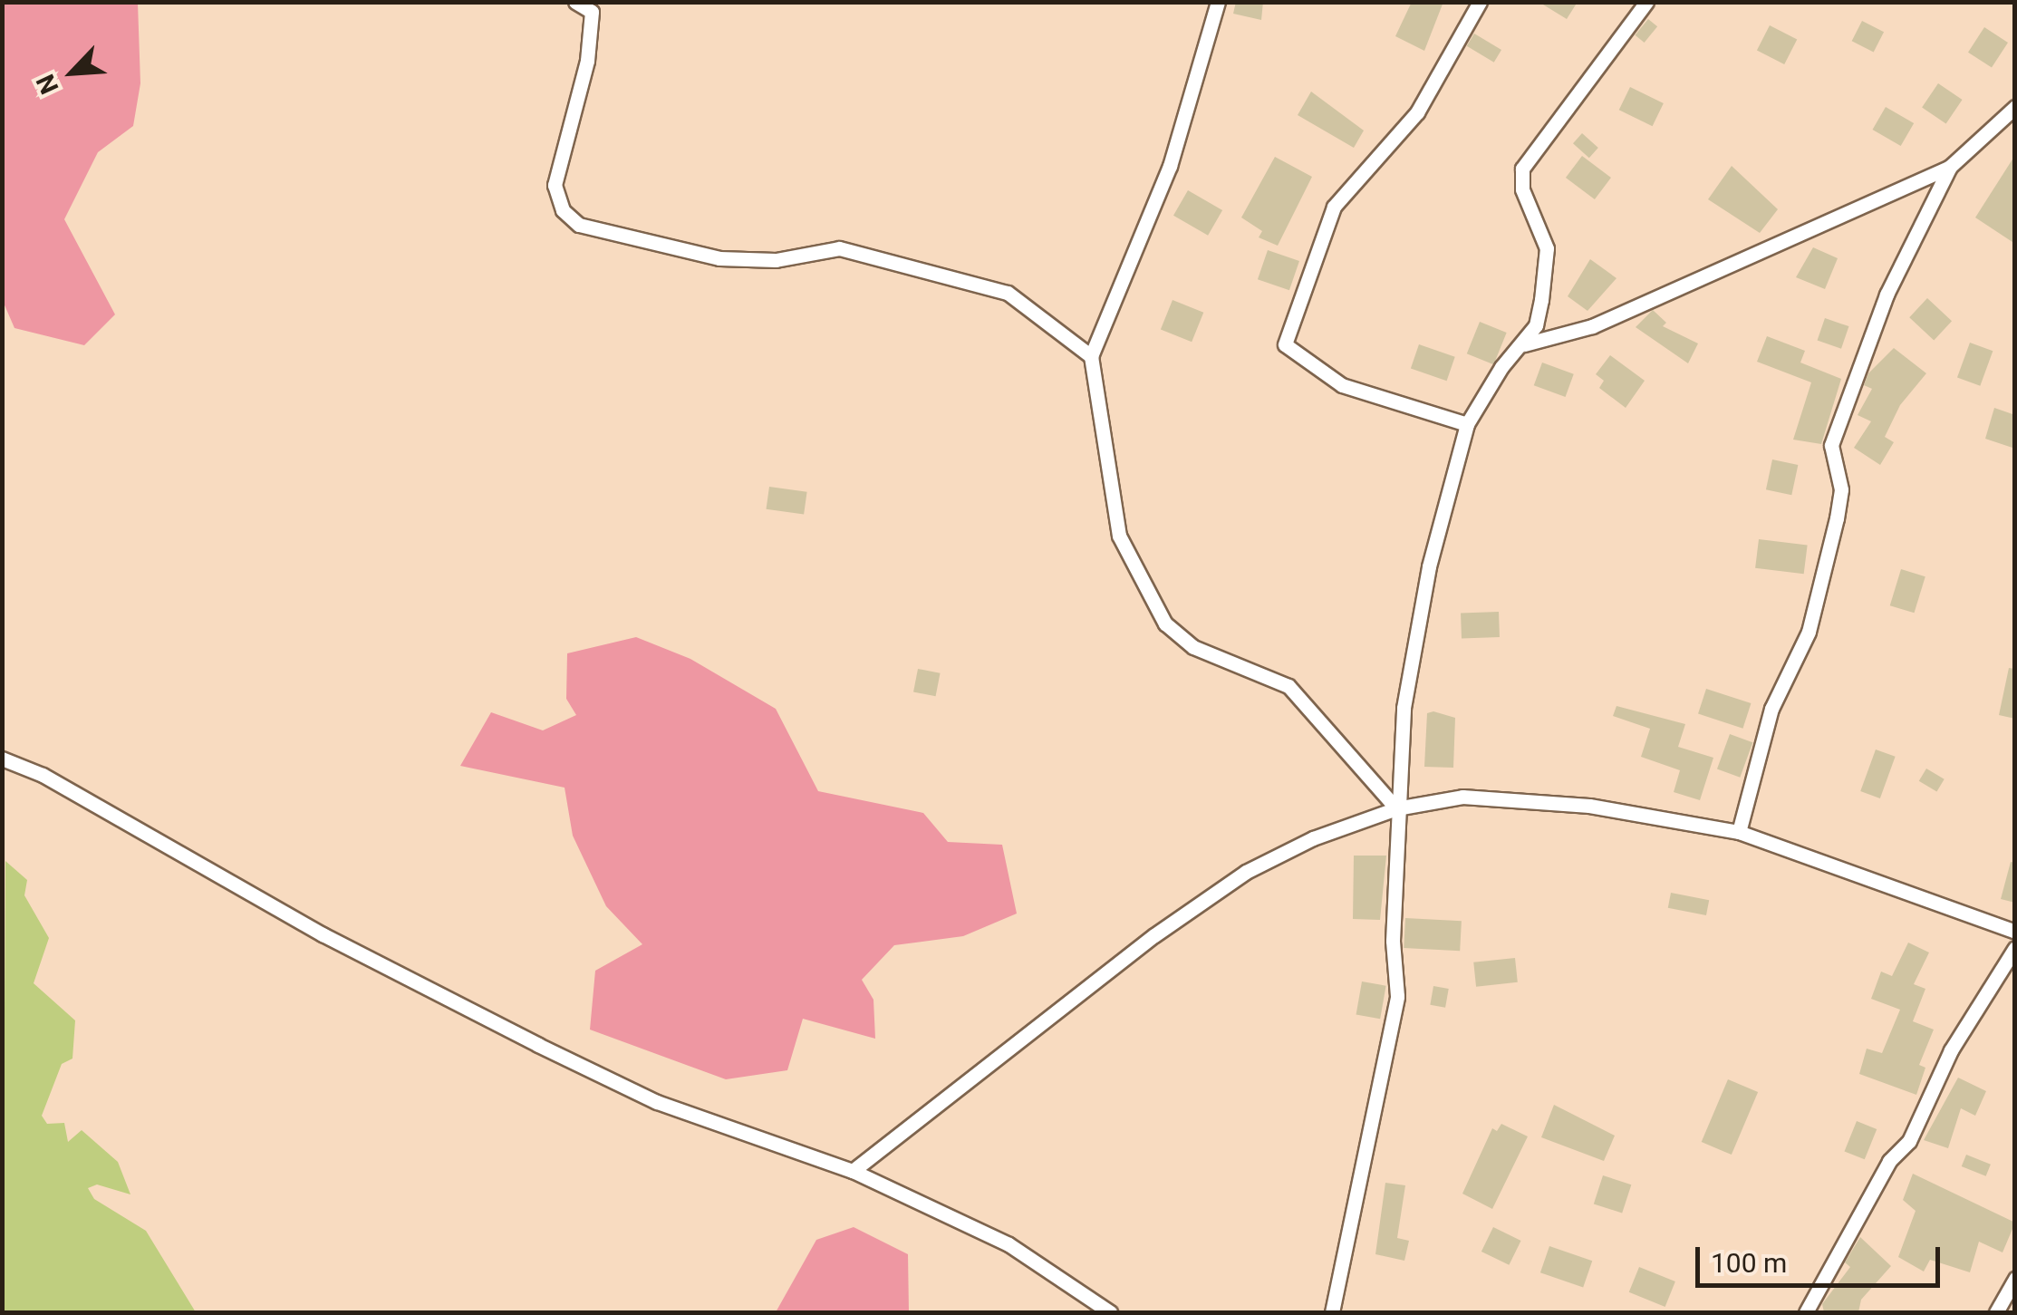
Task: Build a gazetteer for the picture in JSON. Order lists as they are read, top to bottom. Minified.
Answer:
{"scale_bar":"100 m","north":"bottom left"}
